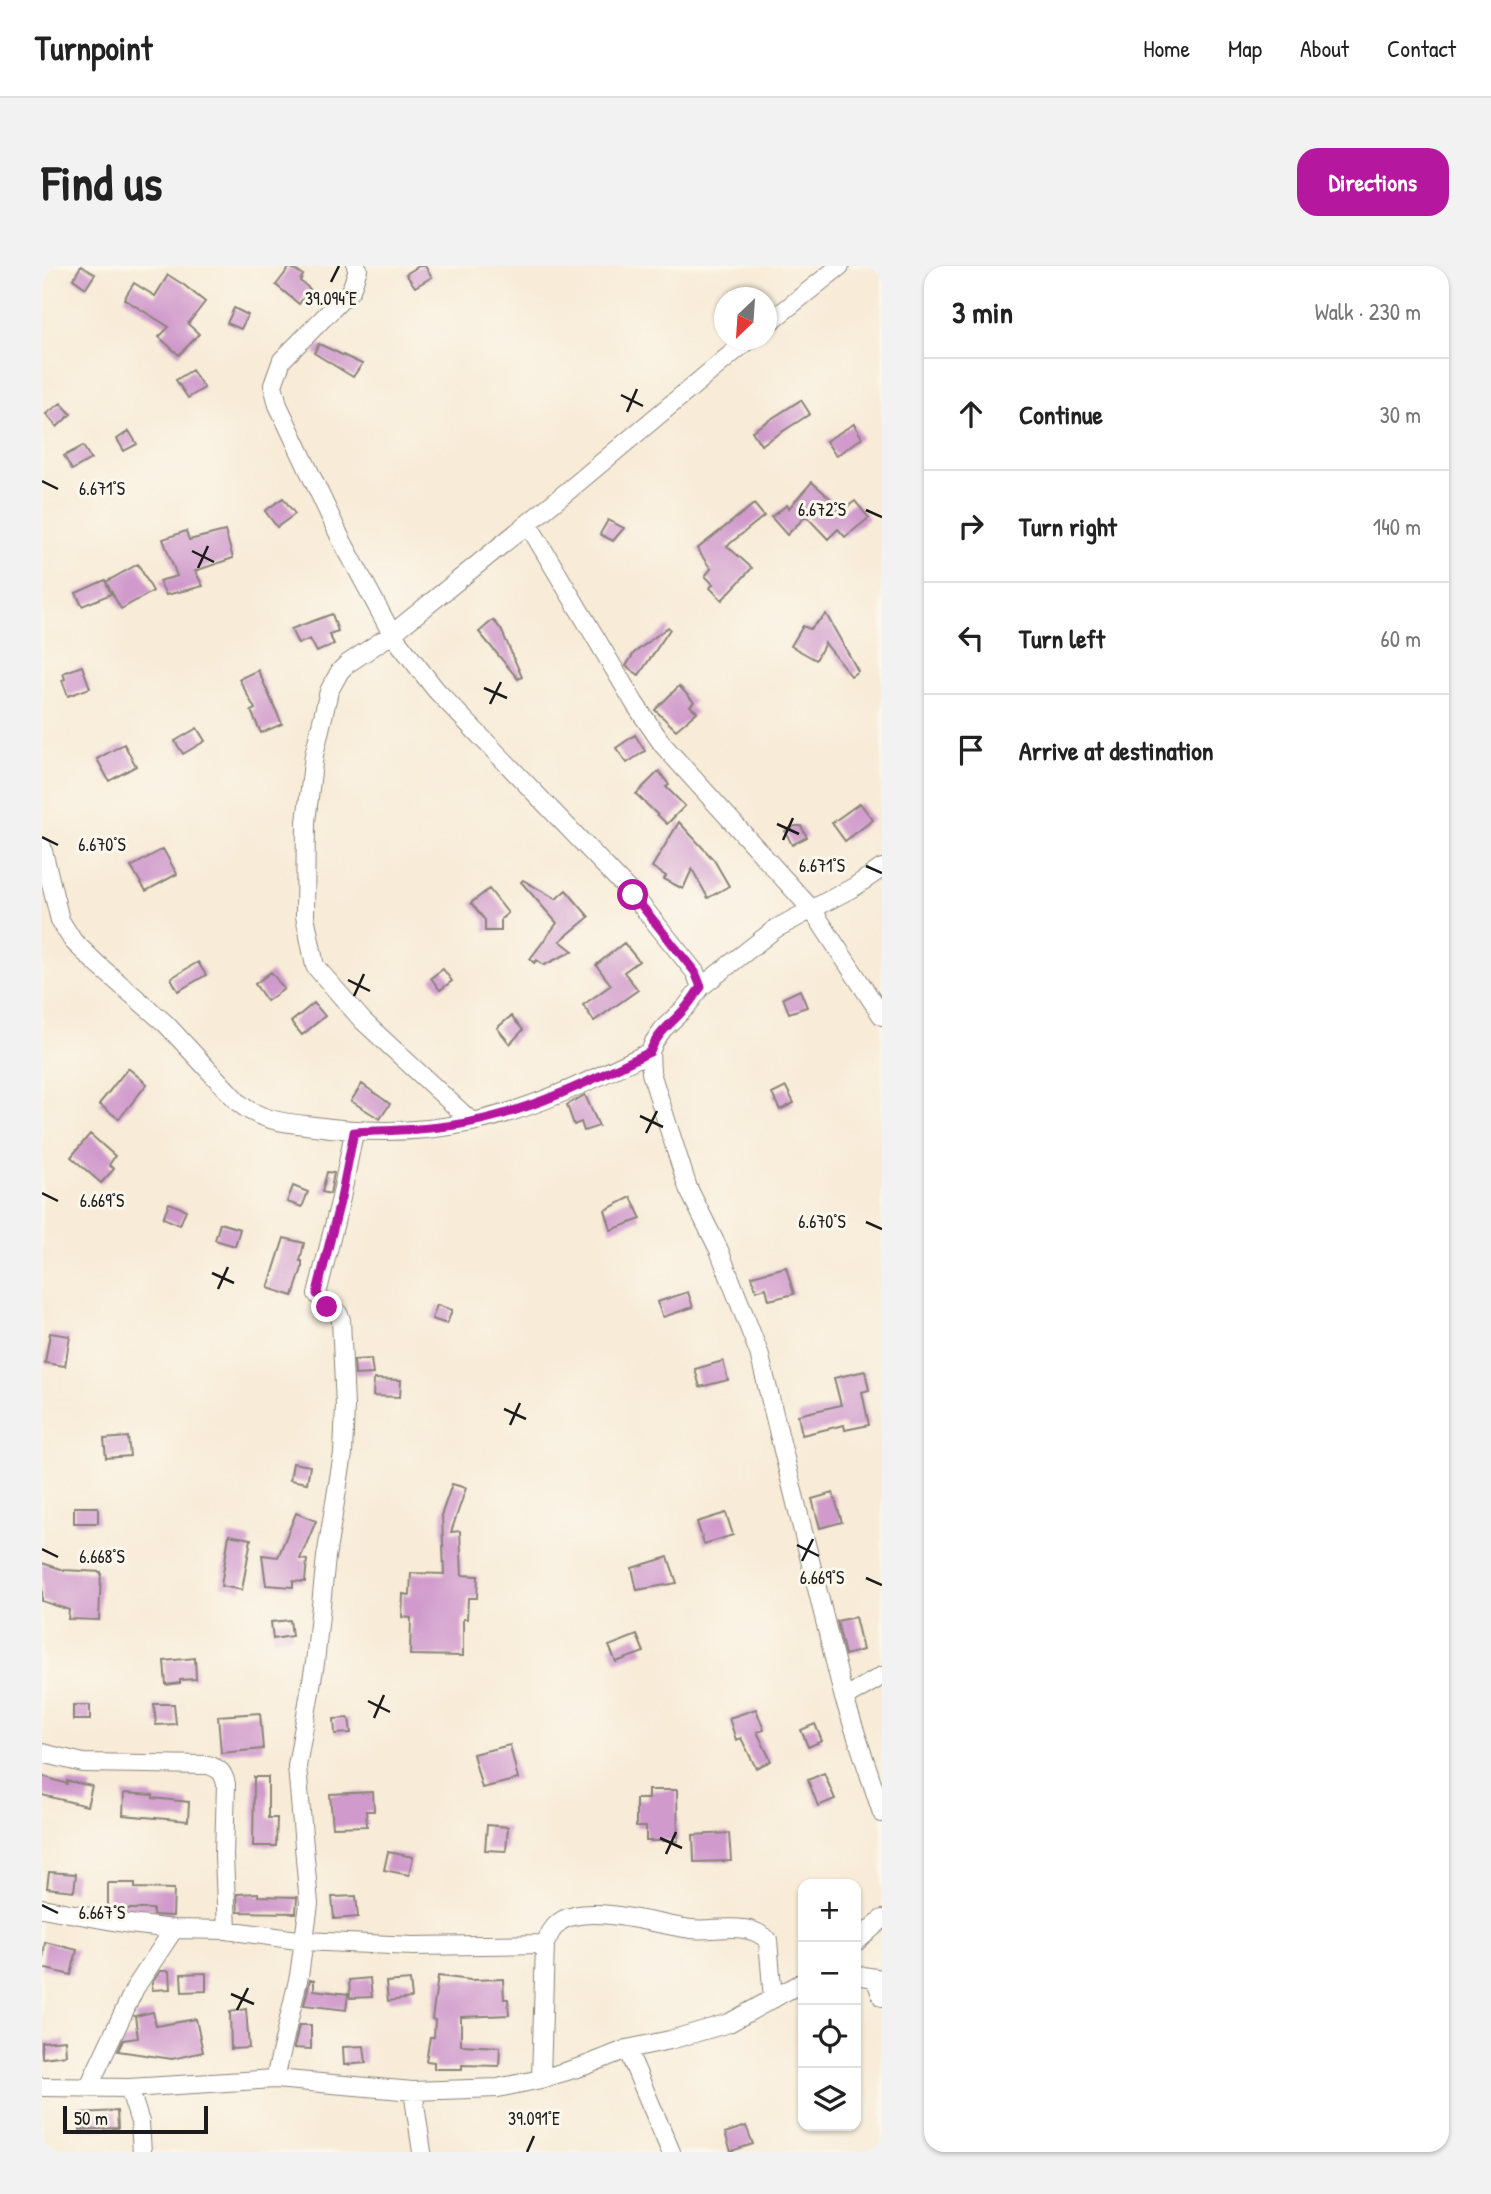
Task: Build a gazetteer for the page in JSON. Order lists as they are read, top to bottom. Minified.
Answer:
{"scale_bar":"50 m","north":"bottom left","page":{"header":"Turnpoint","nav":["Home","Map","About","Contact"],"buttons":"Directions","title":"Find us","heading":["3 min","Walk · 230 m"],"list":[["Continue","30 m"],["Turn right","140 m"],["Turn left","60 m"],"Arrive at destination"],"map_buttons":["+","−"],"scale":"50 m"},"coordinates":["39.094°E","6.671°S","6.672°S","6.670°S","6.669°S","6.668°S","6.667°S","39.091°E"]}
